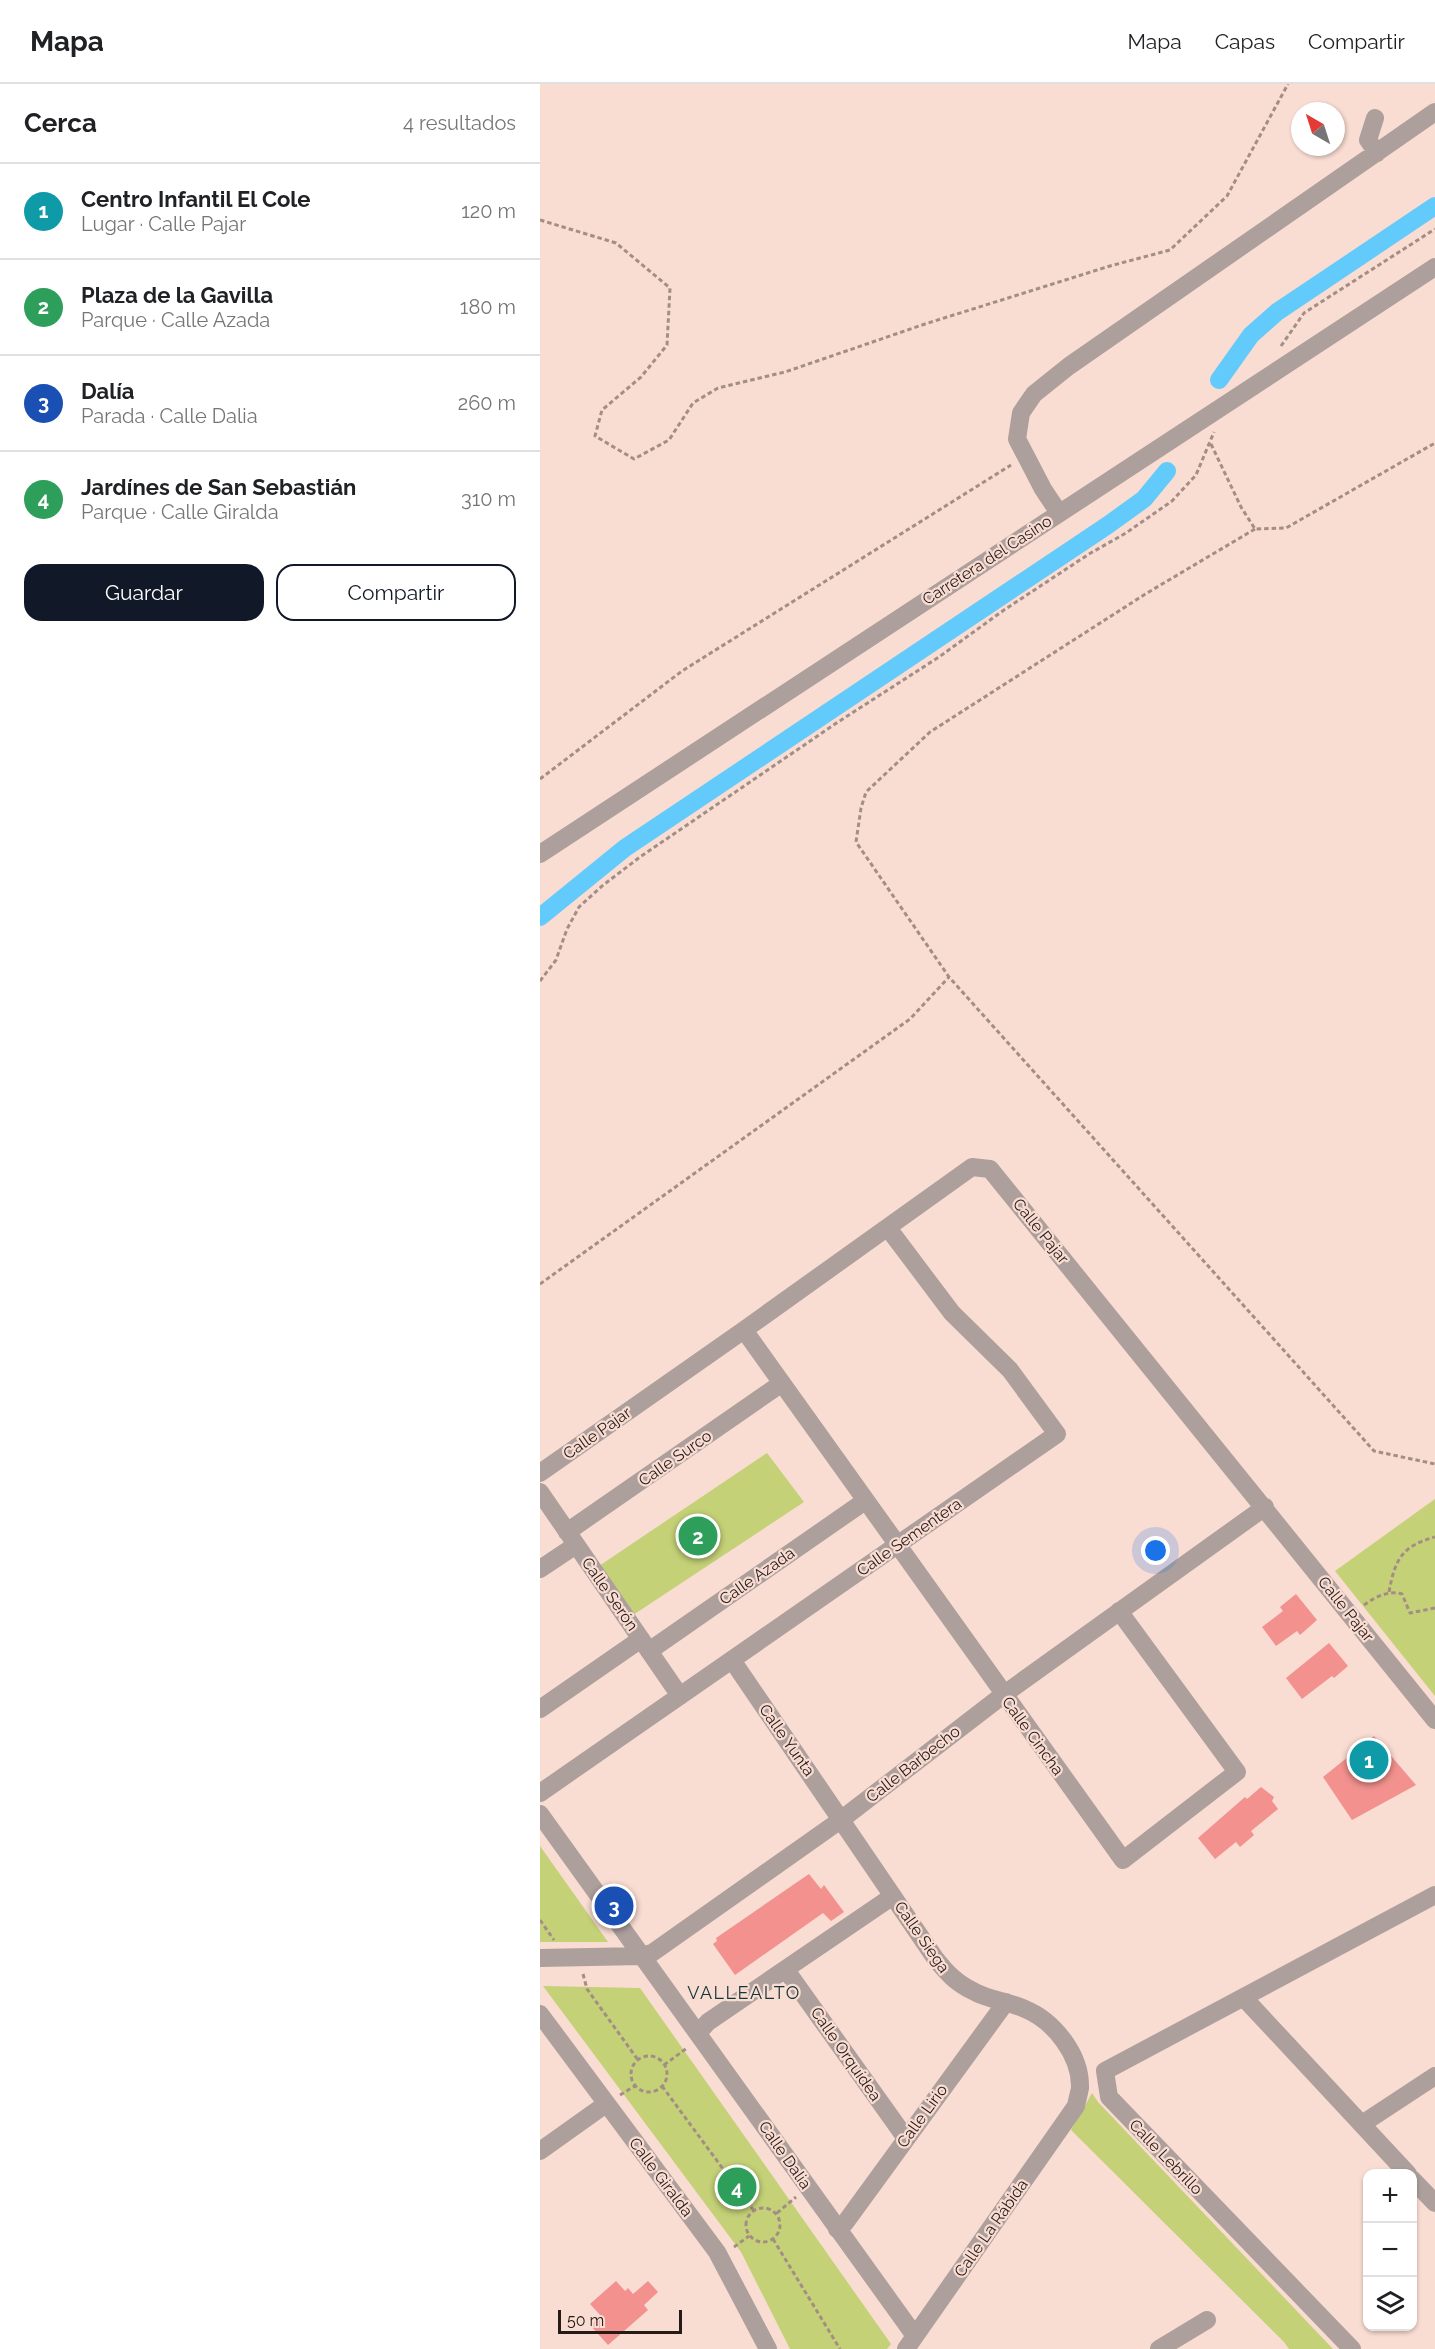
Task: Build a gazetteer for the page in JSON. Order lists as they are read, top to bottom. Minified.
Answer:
{"streets":{"street":["Carretera del Casino","Calle Pajar","Calle Surco","Calle Sementera","Calle Azada","Calle Serón","Calle Cincha","Calle Yunta","Calle Barbecho","Calle Siega","Calle Orquídea","Calle Lirio","Calle Dalia","Calle Lebrillo","Calle Giralda","Calle La Rábida"]},"crossings":[["Calle Pajar","Calle Sementera"],["Calle Pajar","Calle Cincha"],["Calle Pajar","Calle Barbecho"],["Calle Surco","Calle Serón"],["Calle Surco","Calle Cincha"],["Calle Sementera","Calle Serón"],["Calle Sementera","Calle Cincha"],["Calle Sementera","Calle Yunta"],["Calle Azada","Calle Serón"],["Calle Azada","Calle Cincha"],["Calle Cincha","Calle Barbecho"],["Calle Yunta","Calle Barbecho"],["Calle Yunta","Calle Siega"],["Calle Barbecho","Calle Siega"],["Calle Barbecho","Calle Dalia"],["Calle Siega","Calle Lirio"],["Calle Siega","Calle La Rábida"],["Calle Orquídea","Calle Lirio"],["Calle Lirio","Calle Dalia"],["Calle Dalia","Calle La Rábida"]],"districts":["VALLEALTO"],"scale_bar":"50 m","north":"top left","page":{"header":"Mapa","nav":["Mapa","Capas","Compartir"],"heading":["Cerca","4 resultados"],"list":[{"mark":"1","name":"Centro Infantil El Cole","note":"Lugar · Calle Pajar","value":"120 m"},{"mark":"2","name":"Plaza de la Gavilla","note":"Parque · Calle Azada","value":"180 m"},{"mark":"3","name":"Dalía","note":"Parada · Calle Dalia","value":"260 m"},{"mark":"4","name":"Jardínes de San Sebastián","note":"Parque · Calle Giralda","value":"310 m"}],"buttons":["Guardar","Compartir"],"pins":["2","1","3","4"],"map_buttons":["+","−"],"scale":"50 m"}}
